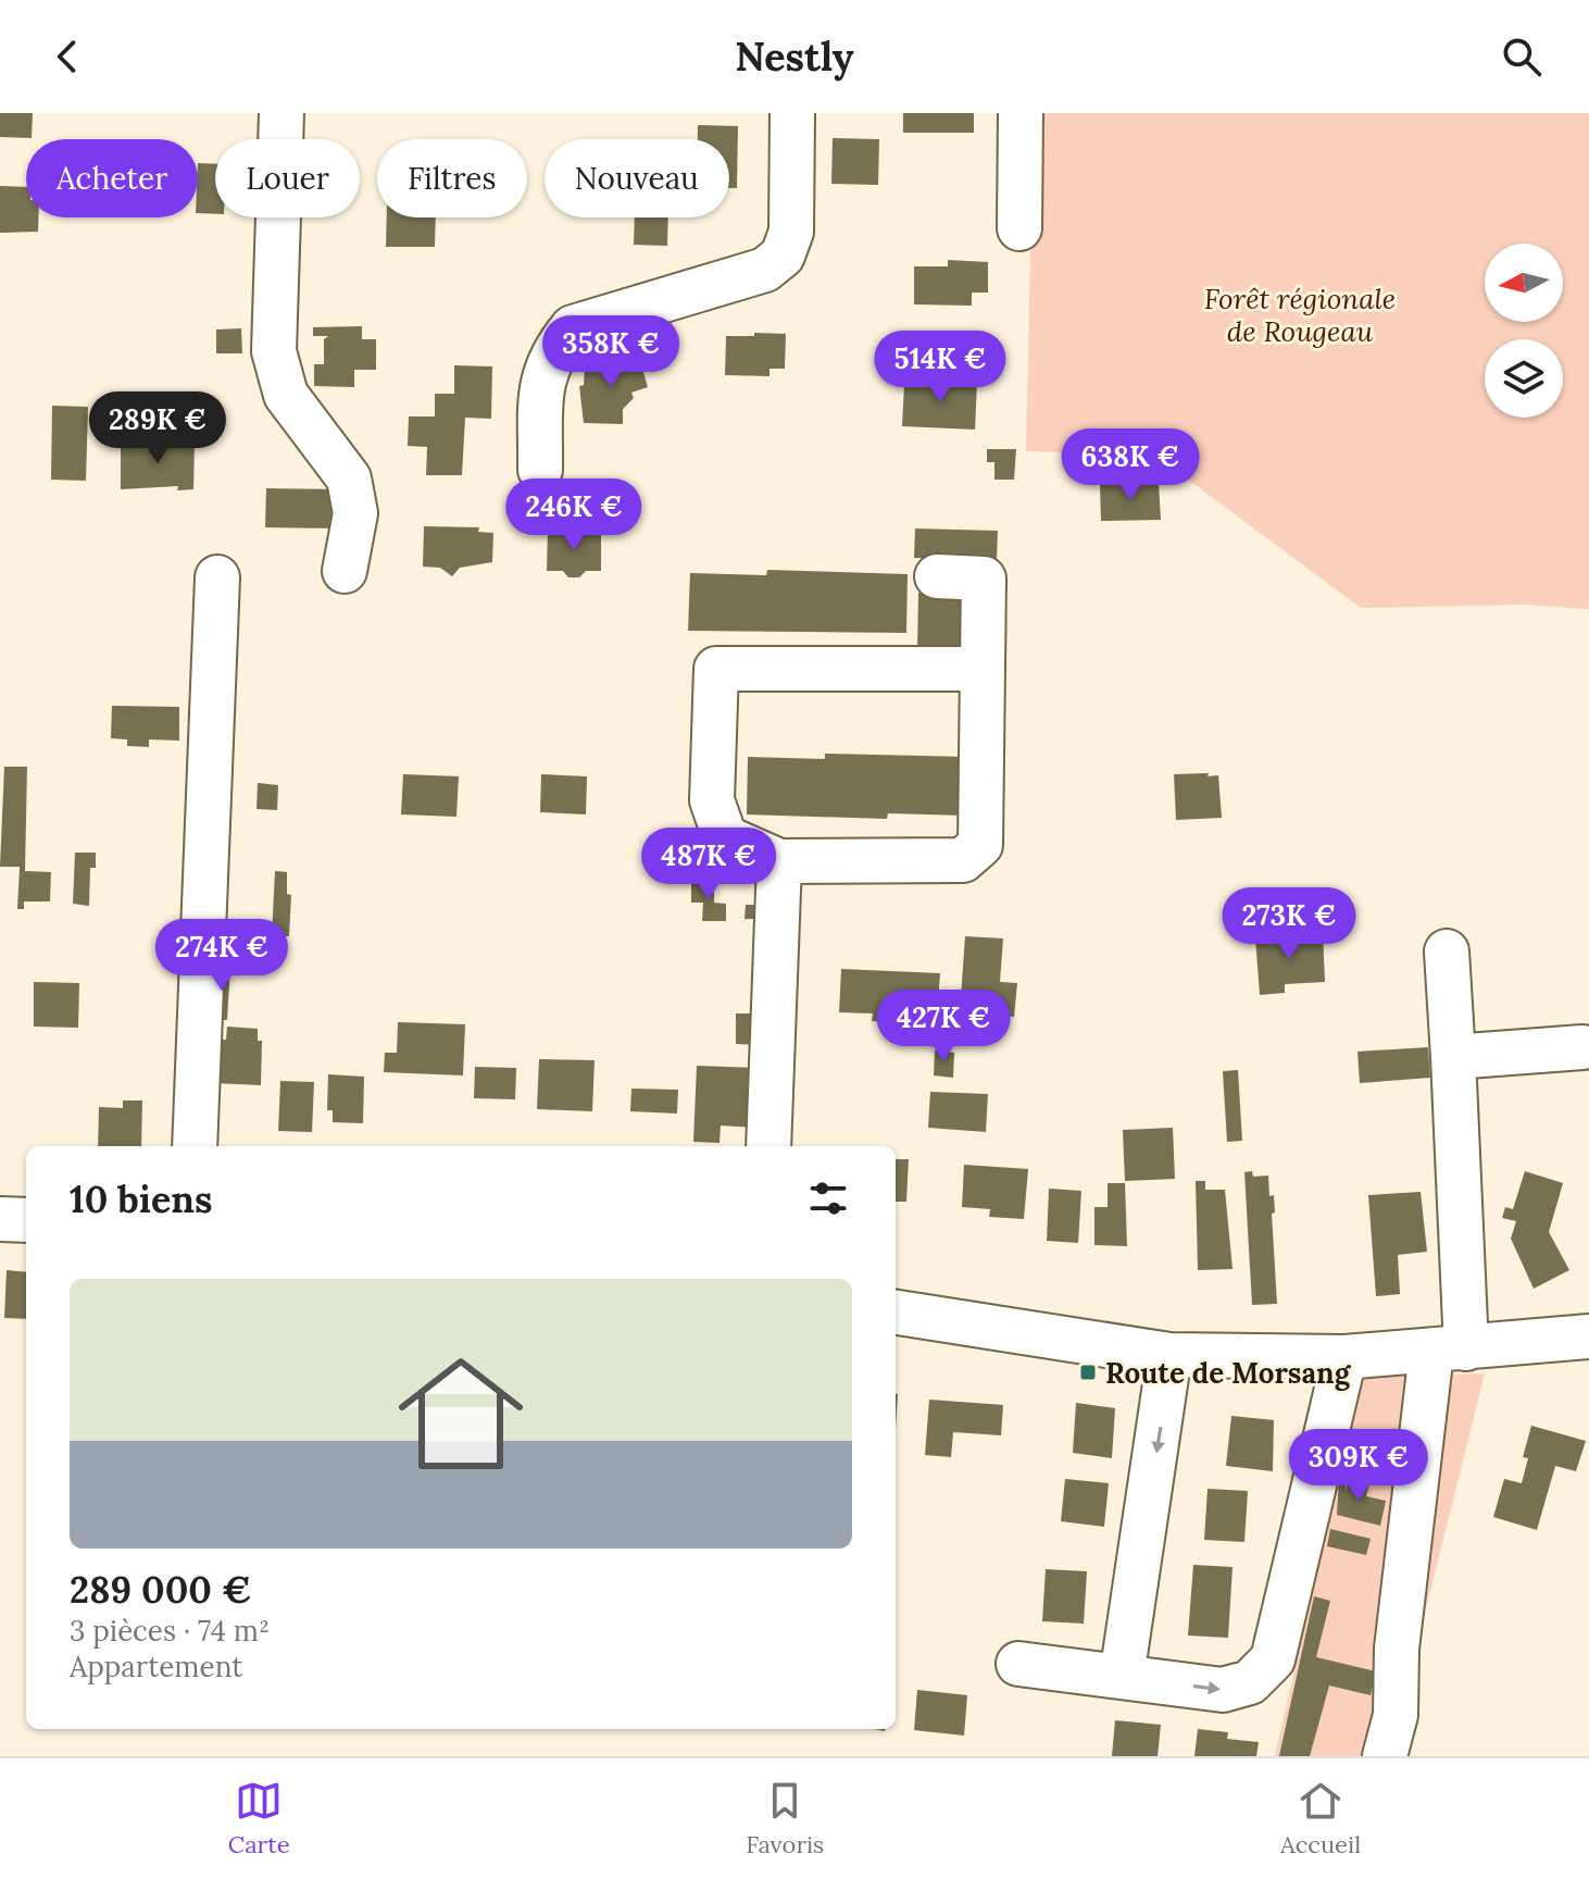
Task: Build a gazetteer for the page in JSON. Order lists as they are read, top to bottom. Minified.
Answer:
{"parks":["Forêt régionale de Rougeau"],"places":{"transit":["Route de Morsang"]},"north":"left","page":{"header":"Nestly","chip":["Acheter","Louer","Filtres","Nouveau"],"price":["358K €","514K €","289K €","638K €","246K €","487K €","273K €","274K €","427K €","309K €"],"heading":"10 biens","list":[{"name":"289 000 €","note":"3 pièces · 74 m² · Appartement"}],"tabs":["Carte","Favoris","Accueil"]}}
